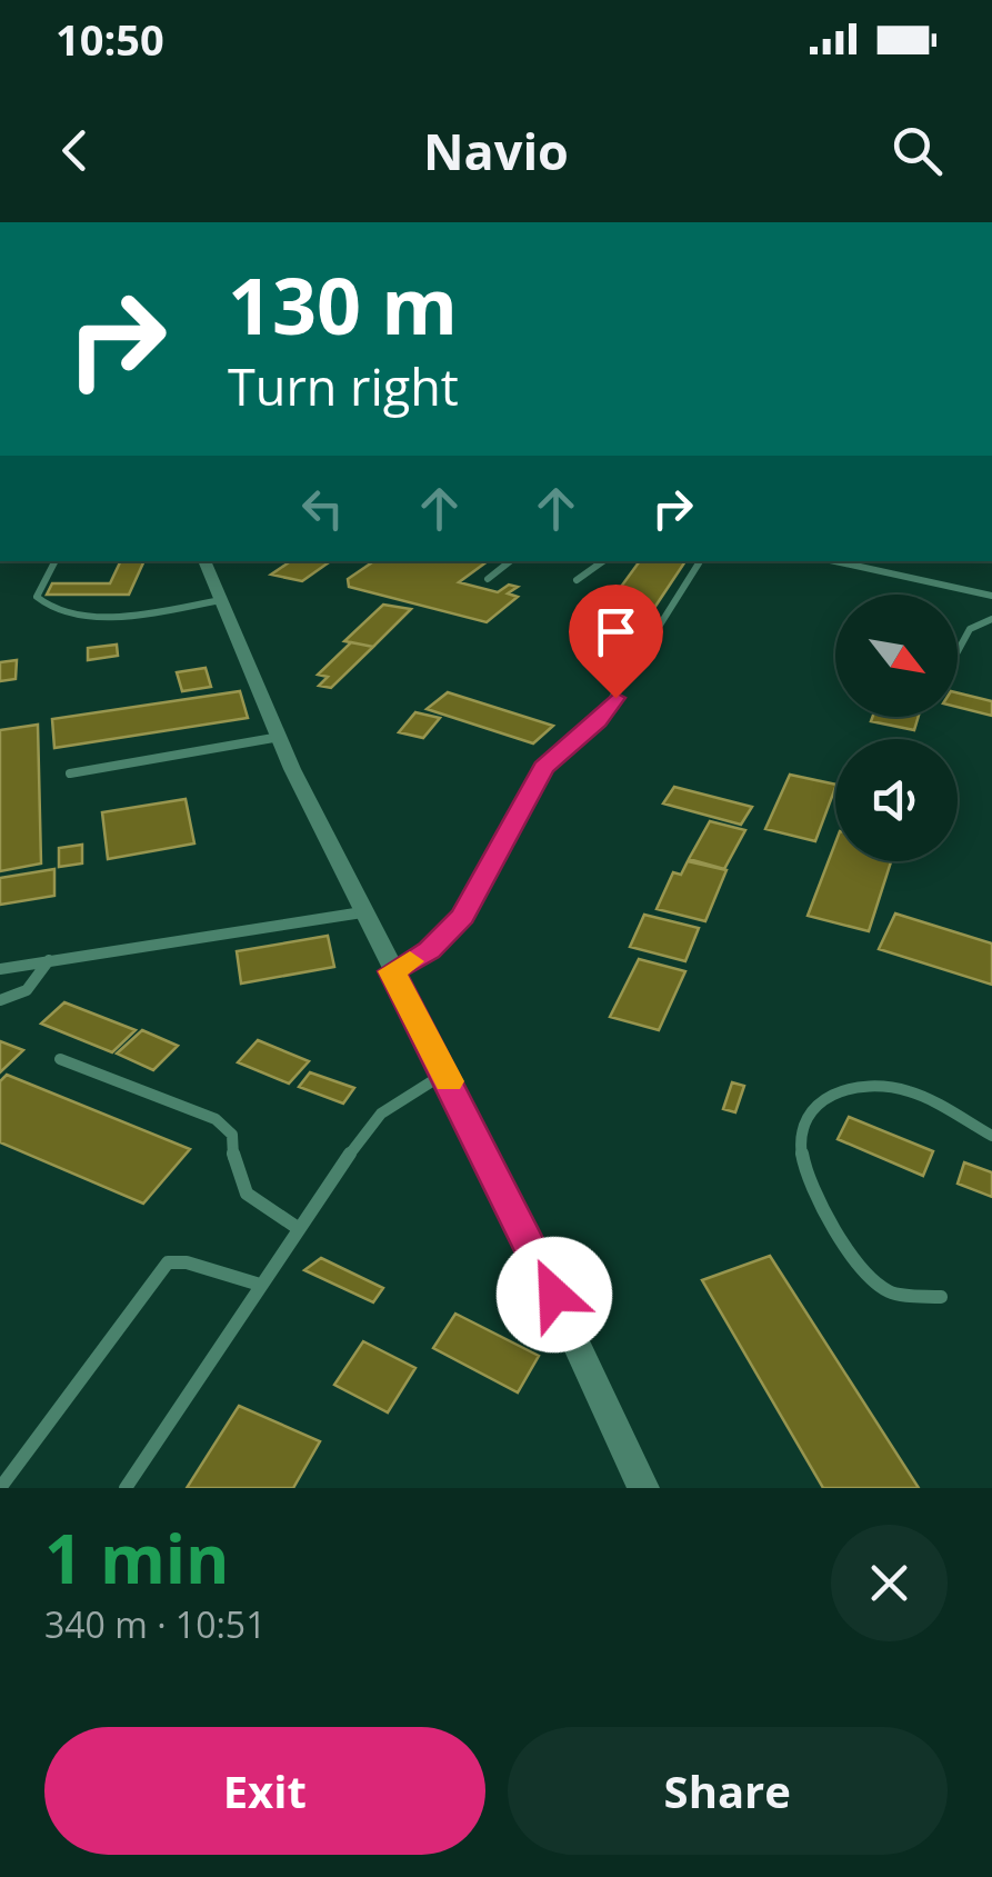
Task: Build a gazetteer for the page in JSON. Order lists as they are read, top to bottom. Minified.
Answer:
{"north":"bottom right","page":{"status":"10:50","header":"Navio","turn":["130 m","Turn right"],"heading":["1 min","340 m · 10:51"],"buttons":["Exit","Share"]}}
